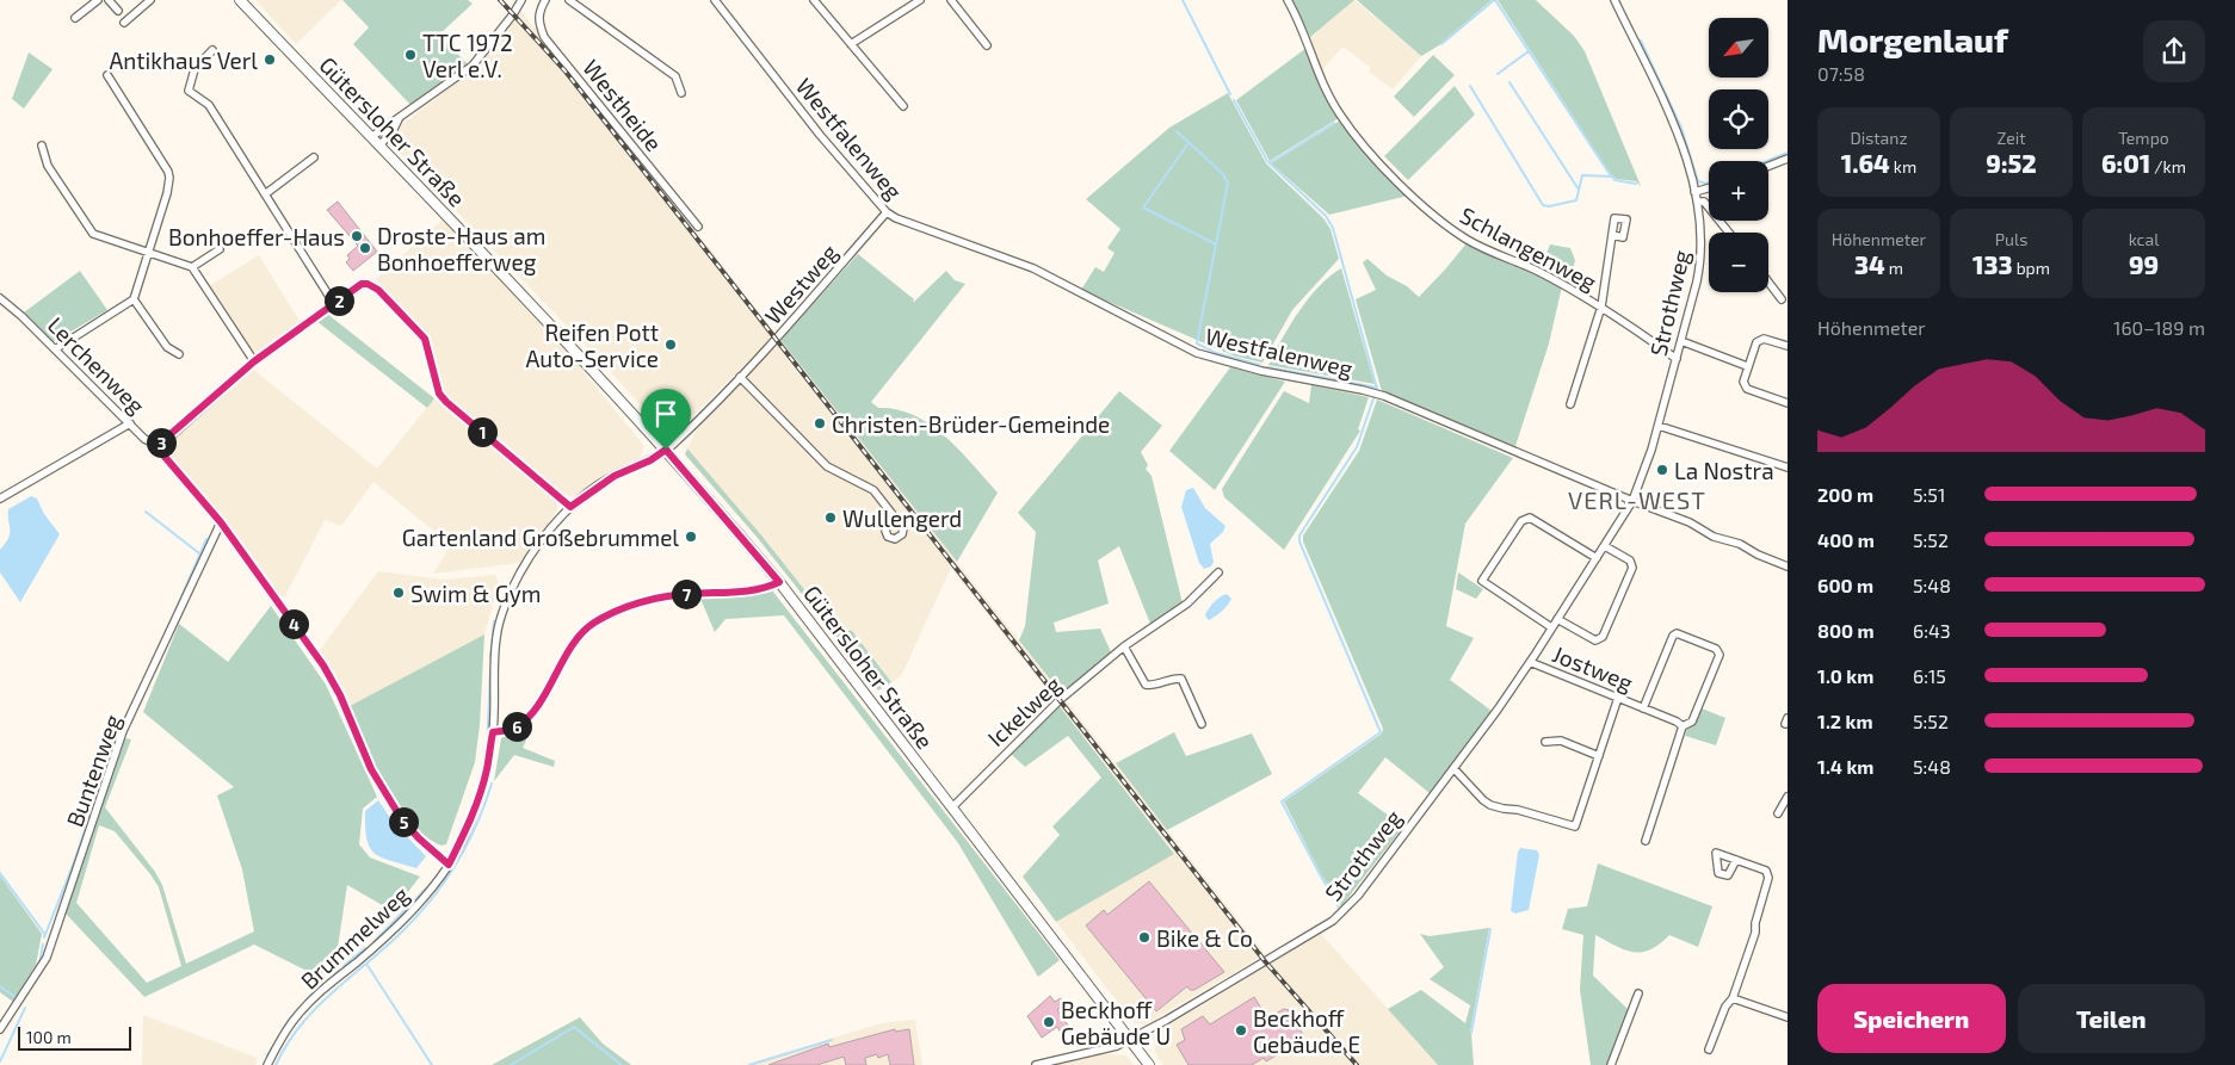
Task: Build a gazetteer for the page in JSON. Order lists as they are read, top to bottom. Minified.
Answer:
{"streets":{"main road":["Gütersloher Straße"],"street":["Westheide","Westfalenweg","Schlangenweg","Westweg","Strothweg","Lerchenweg","Jostweg","Ickelweg","Buntenweg","Brummelweg"]},"crossings":[["Gütersloher Straße","Westweg"],["Gütersloher Straße","Strothweg"],["Gütersloher Straße","Ickelweg"],["Gütersloher Straße","Brummelweg"],["Westfalenweg","Westweg"],["Westfalenweg","Strothweg"],["Schlangenweg","Strothweg"],["Westweg","Brummelweg"],["Strothweg","Jostweg"],["Lerchenweg","Buntenweg"],["Lerchenweg","Brummelweg"]],"districts":["VERL-WEST"],"places":["TTC 1972 Verl e.V.","Antikhaus Verl","Bonhoeffer-Haus","Droste-Haus am Bonhoefferweg","Reifen Pott Auto-Service","Christen-Brüder-Gemeinde","La Nostra","Wullengerd","Gartenland Großebrummel","Swim & Gym","Bike & Co","Beckhoff Gebäude U","Beckhoff Gebäude E"],"scale_bar":"100 m","north":"bottom left","page":{"heading":["Morgenlauf","07:58"],"map_buttons":["+","−"],"stats":[["Distanz","1.64 km"],["Zeit","9:52"],["Tempo","6:01 /km"],["Höhenmeter","34 m"],["Puls","133 bpm"],["kcal","99"]],"pins":["2","1","3","7","4","6","5"],"chart":["Höhenmeter","160–189 m"],"list":[{"name":"200 m","note":"5:51"},{"name":"400 m","note":"5:52"},{"name":"600 m","note":"5:48"},{"name":"800 m","note":"6:43"},{"name":"1.0 km","note":"6:15"},{"name":"1.2 km","note":"5:52"},{"name":"1.4 km","note":"5:48"}],"buttons":["Speichern","Teilen"],"scale":"100 m"}}
